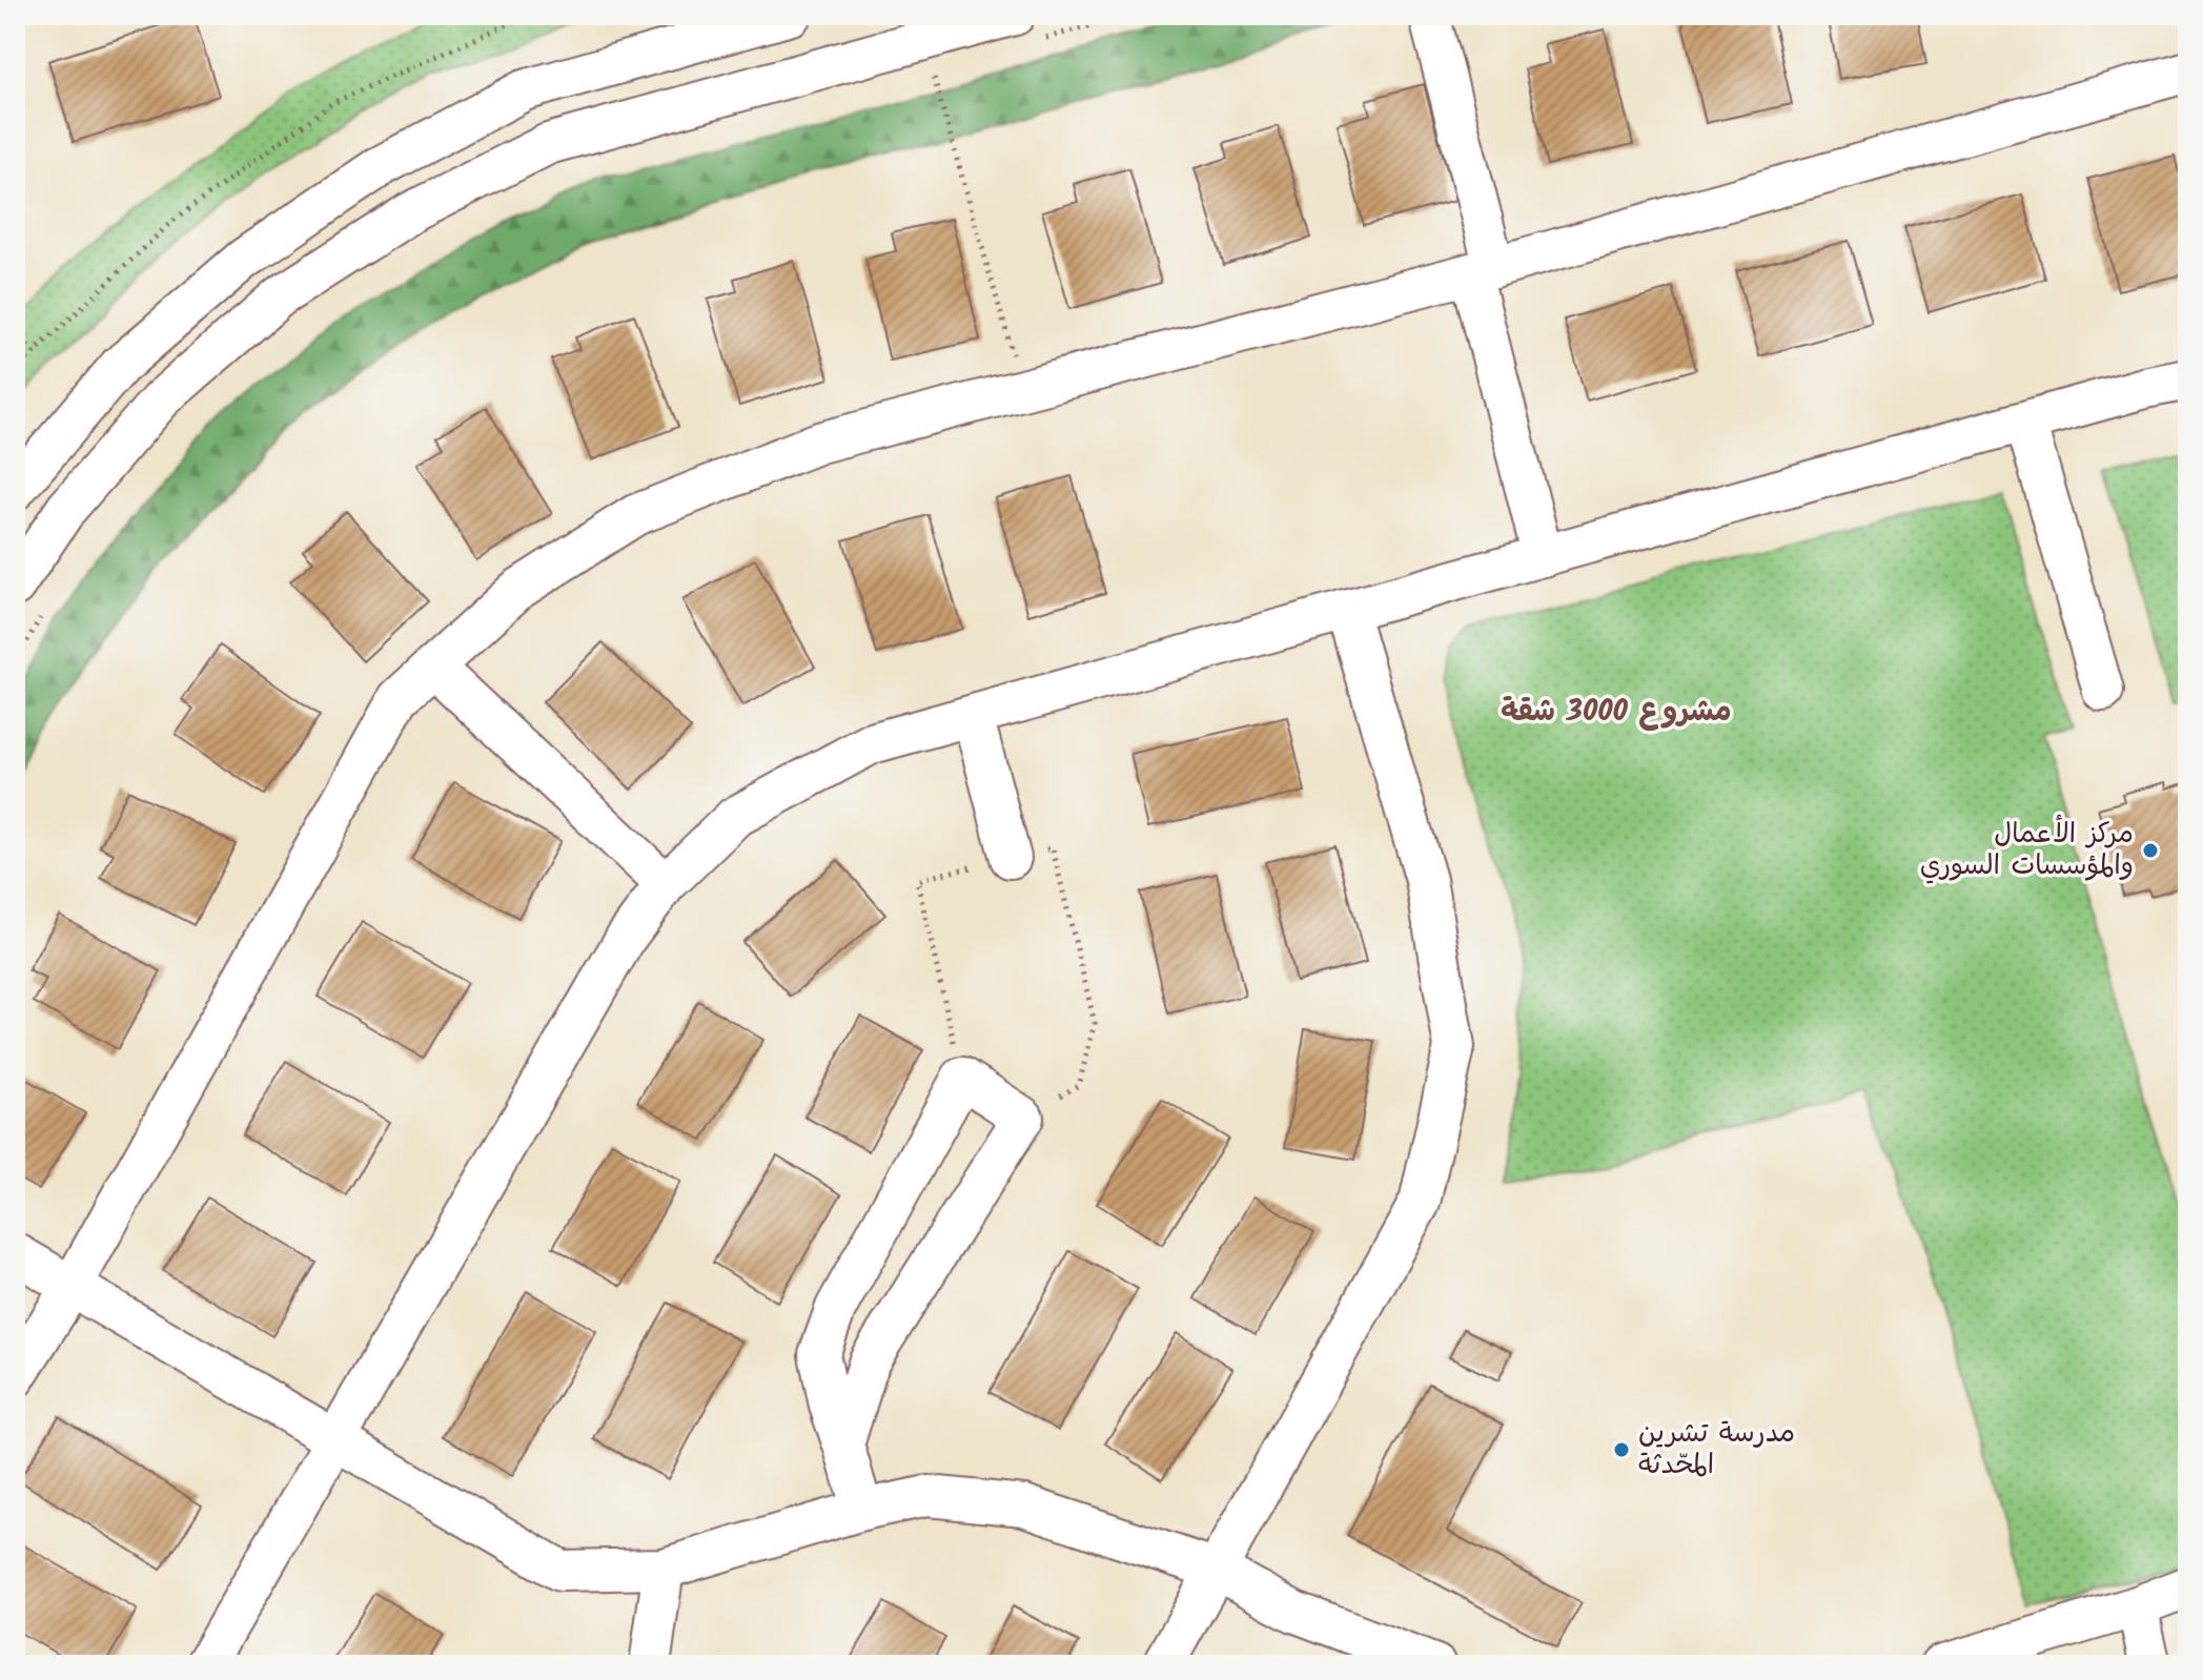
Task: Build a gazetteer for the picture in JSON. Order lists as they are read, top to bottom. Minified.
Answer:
{"districts":["مشروع 3000 شقة"],"places":["مركز الأعمال والمؤسسات السوري","مدرسة تشرين المحّدثة"]}
